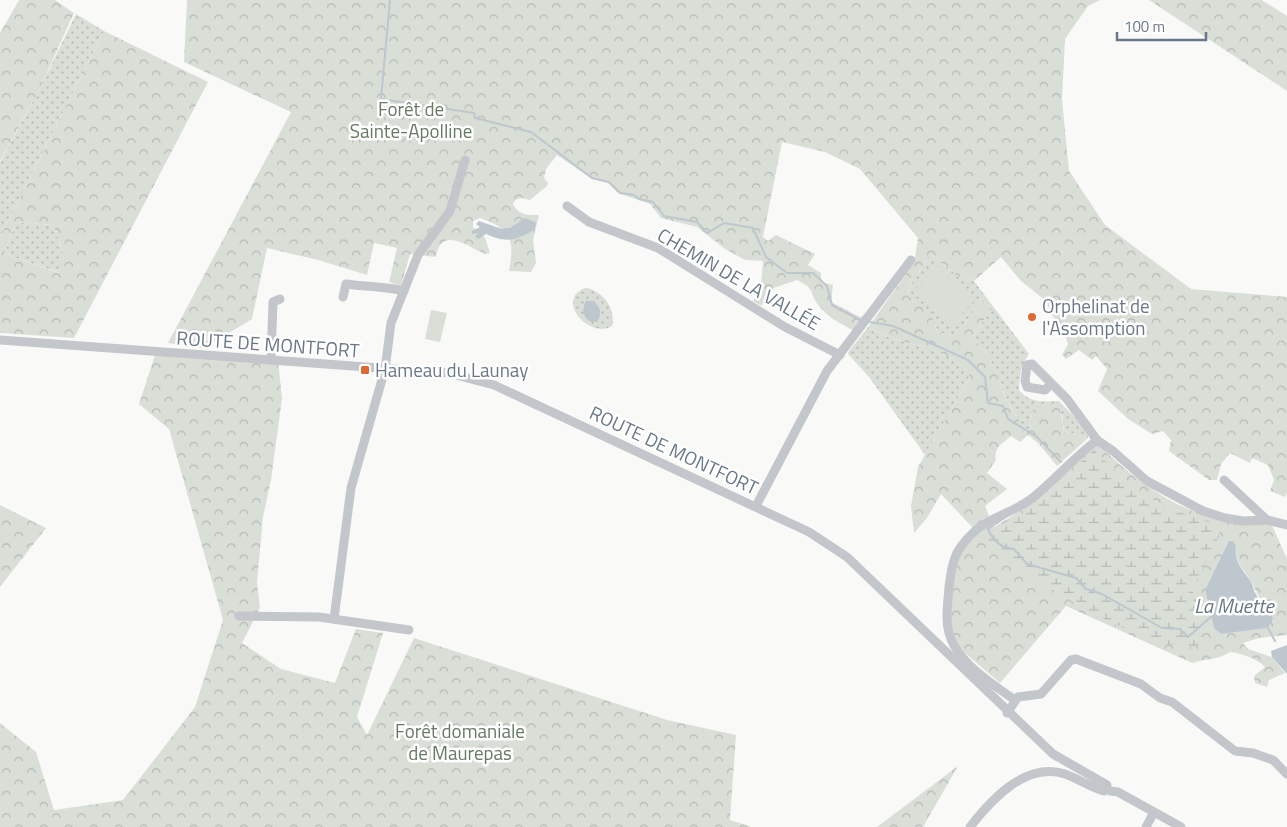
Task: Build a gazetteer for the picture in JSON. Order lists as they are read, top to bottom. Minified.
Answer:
{"streets":{"street":["CHEMIN DE LA VALLÉE","ROUTE DE MONTFORT"]},"water":["La Muette"],"parks":["Forêt de Sainte-Apolline","Forêt domaniale de Maurepas"],"places":{"other":["Orphelinat de l'Assomption"],"transit":["Hameau du Launay"]},"scale_bar":"100 m"}
